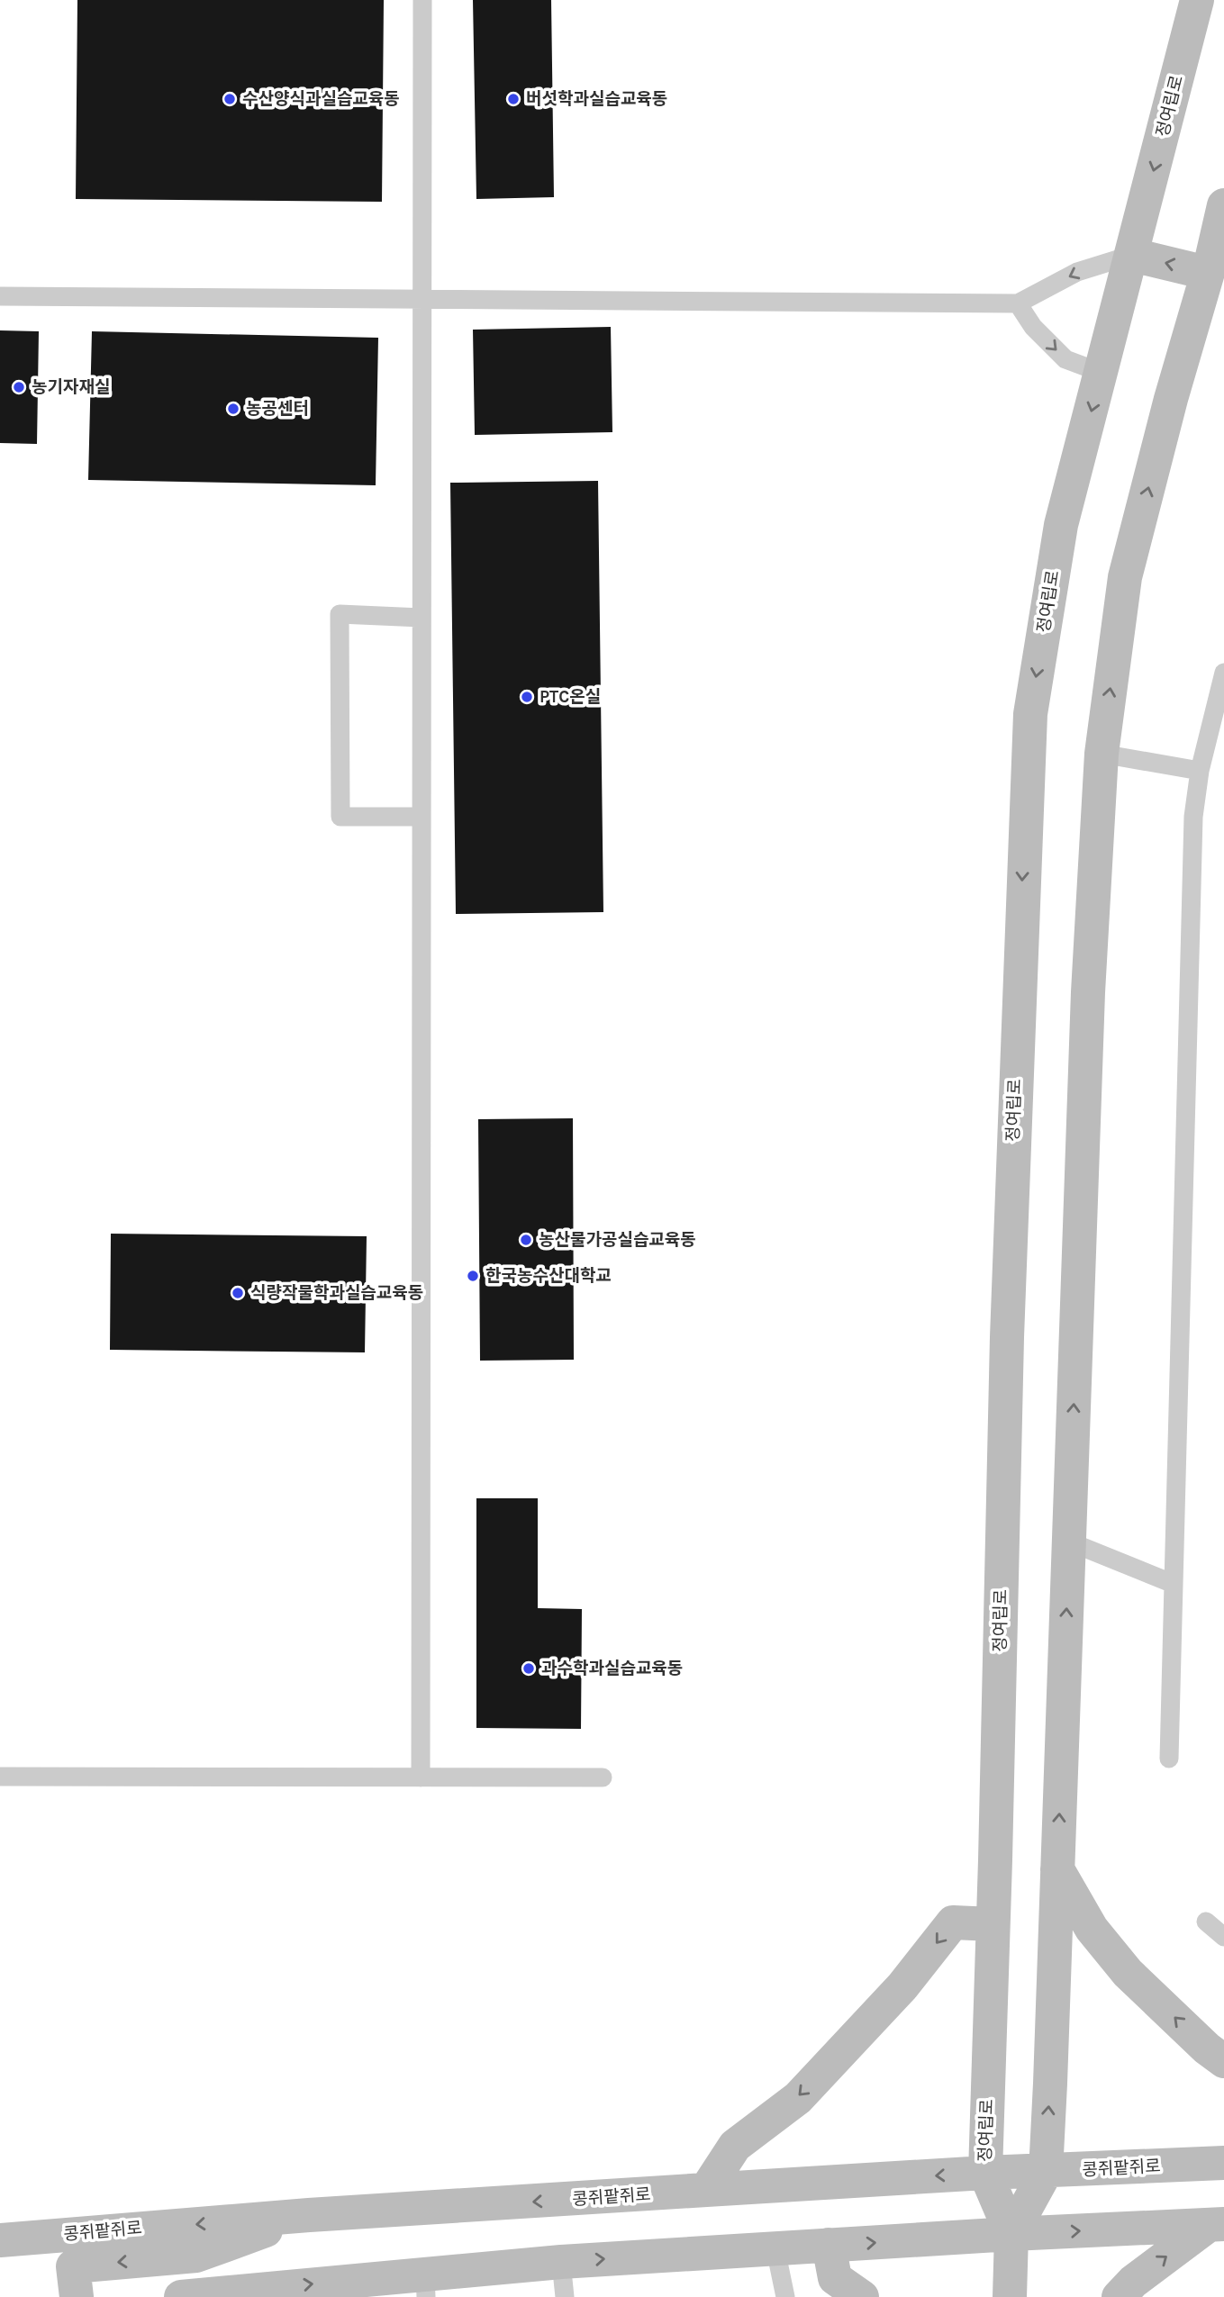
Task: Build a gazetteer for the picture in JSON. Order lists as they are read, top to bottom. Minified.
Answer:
{"streets":{"street":["정여립로","콩쥐팥쥐로"]},"crossings":[["정여립로","콩쥐팥쥐로"]],"places":["수산양식과실습교육동","버섯학과실습교육동","농기자재실","농공센터","PTC온실","농산물가공실습교육동","한국농수산대학교","식량작물학과실습교육동","과수학과실습교육동"]}
